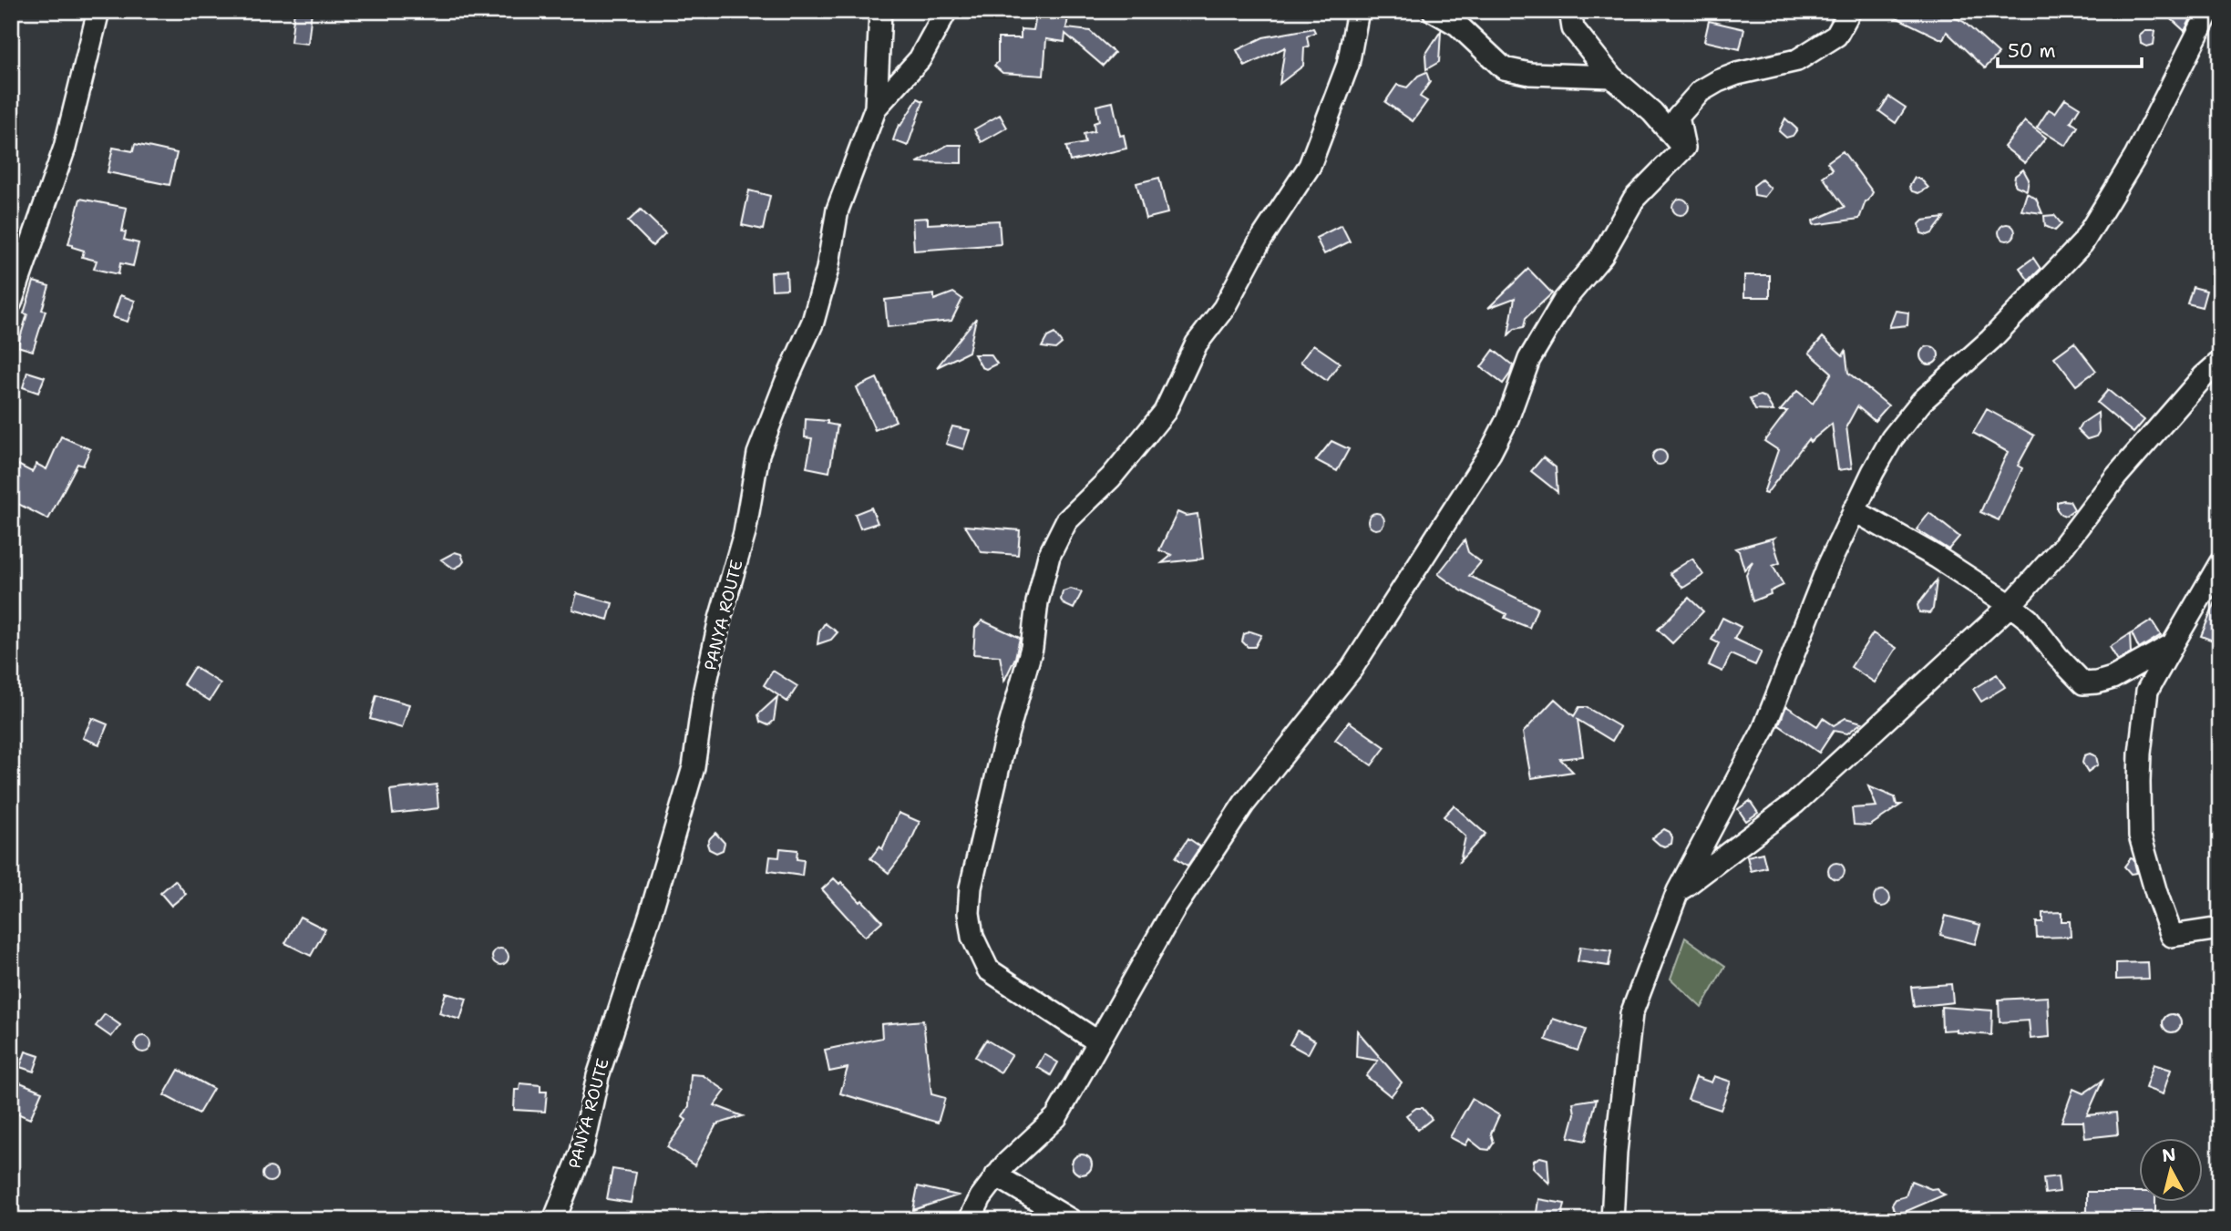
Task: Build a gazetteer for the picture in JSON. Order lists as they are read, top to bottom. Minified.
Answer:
{"streets":{"street":["PANYA ROUTE"]},"scale_bar":"50 m","north":"top"}
